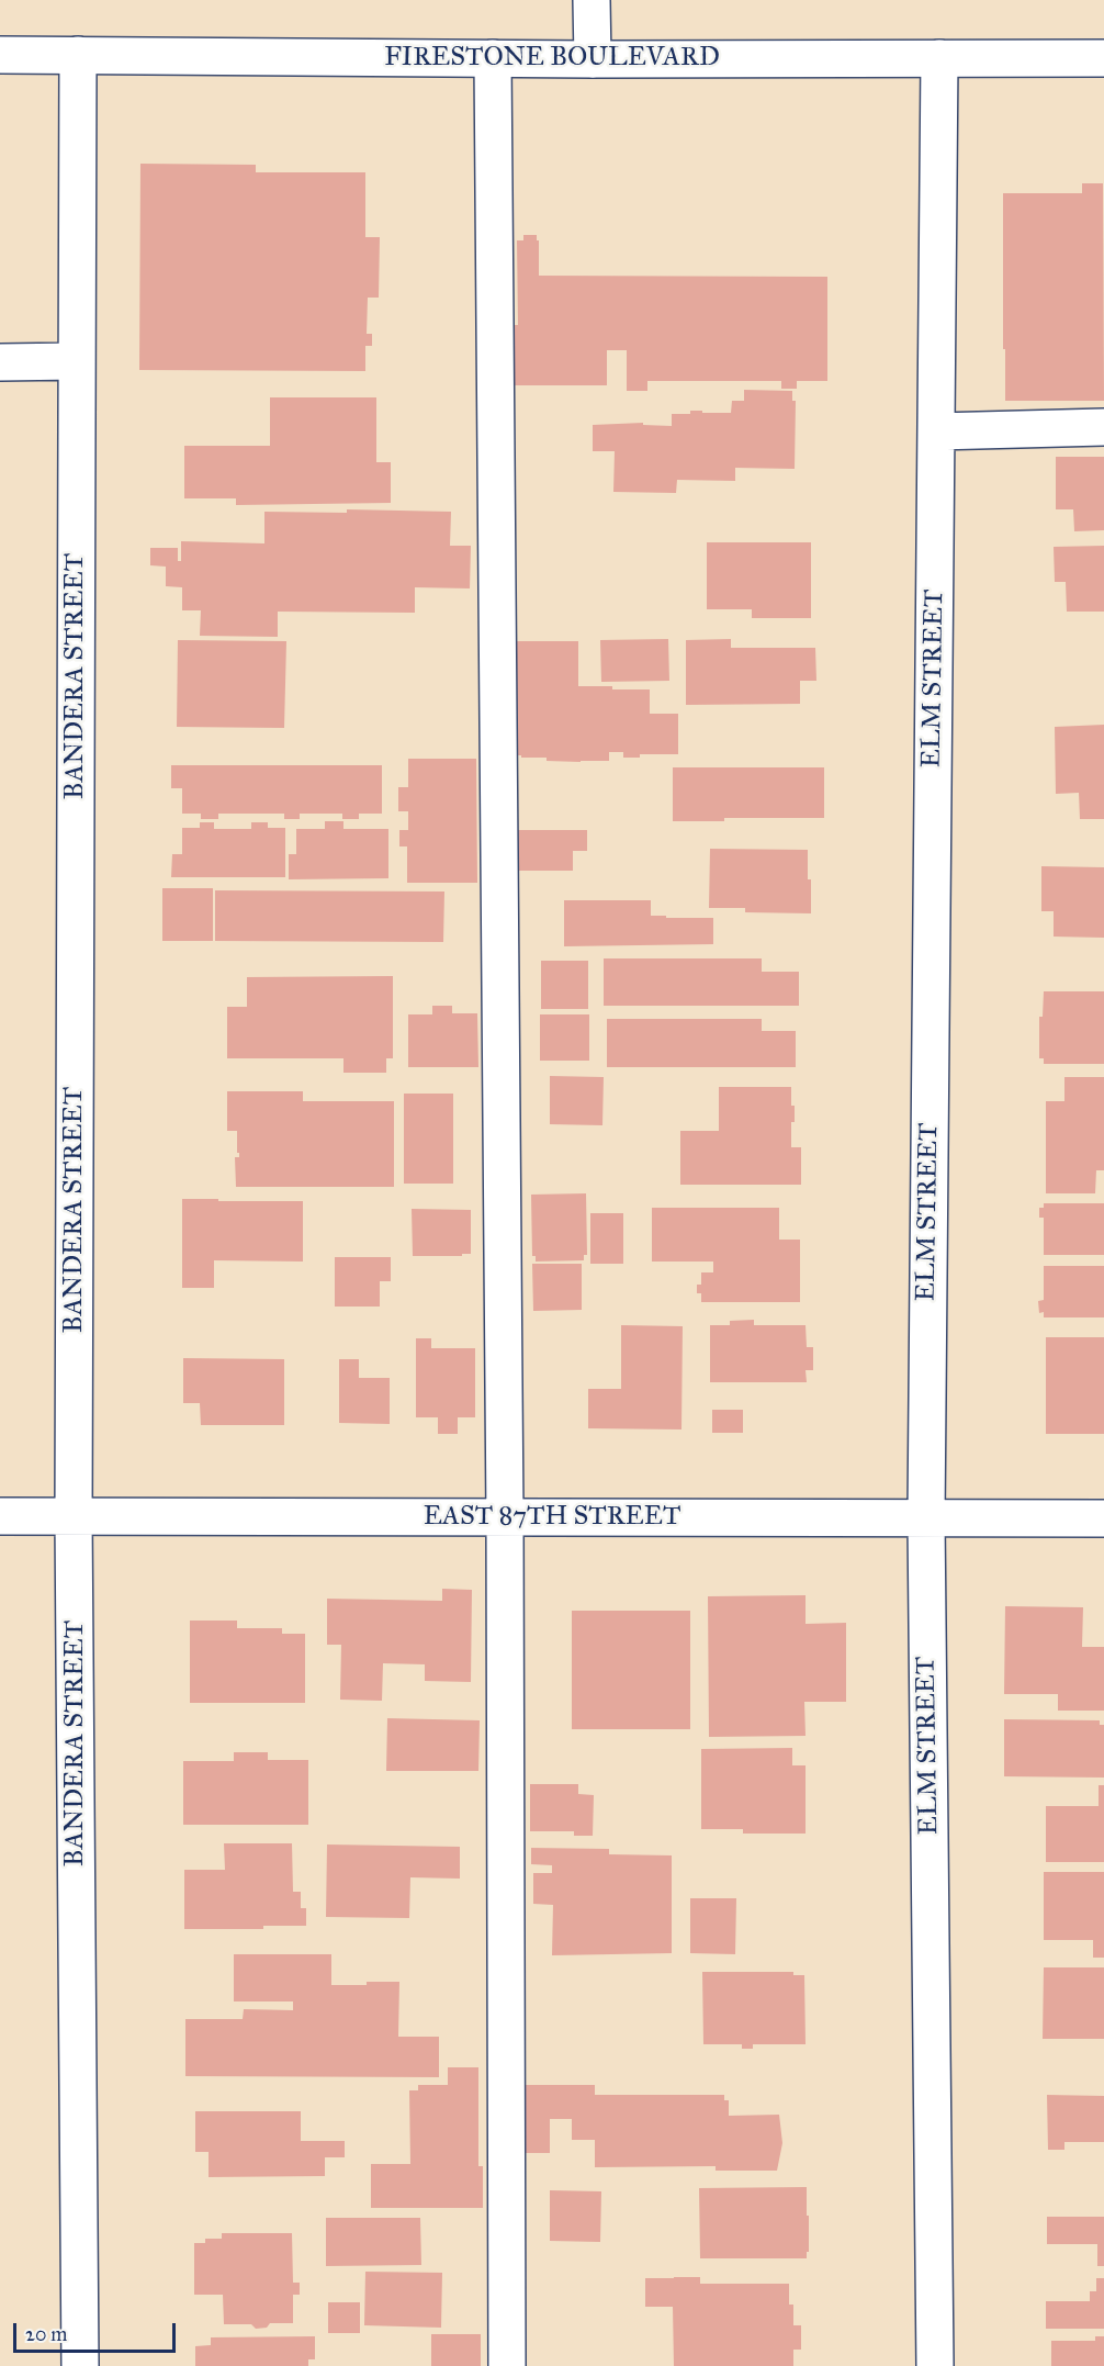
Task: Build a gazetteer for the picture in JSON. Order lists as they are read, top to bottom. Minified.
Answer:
{"streets":{"street":["FIRESTONE BOULEVARD","BANDERA STREET","ELM STREET","EAST 87TH STREET"]},"crossings":[["FIRESTONE BOULEVARD","BANDERA STREET"],["FIRESTONE BOULEVARD","ELM STREET"],["BANDERA STREET","EAST 87TH STREET"],["ELM STREET","EAST 87TH STREET"]],"scale_bar":"20 m"}
